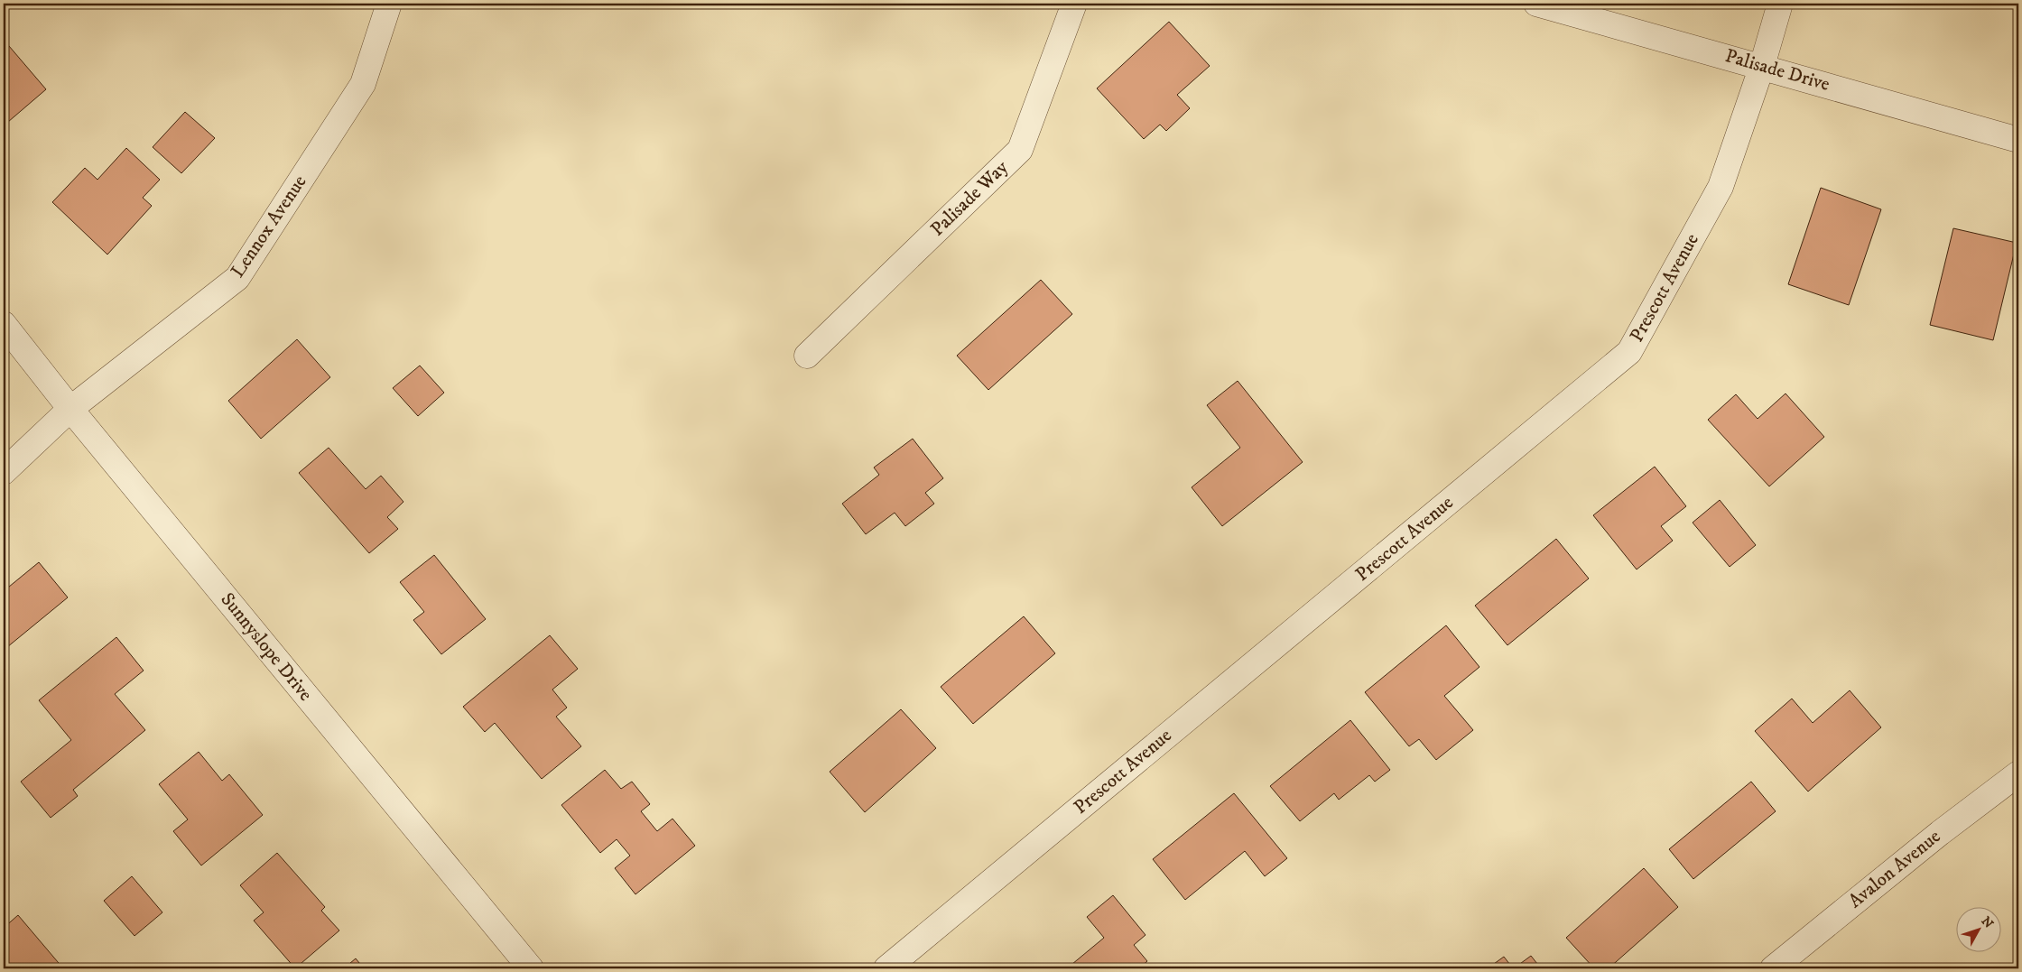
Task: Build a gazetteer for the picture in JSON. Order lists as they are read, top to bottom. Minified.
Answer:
{"streets":{"street":["Palisade Drive","Palisade Way","Lennox Avenue","Prescott Avenue","Sunnyslope Drive","Avalon Avenue"]},"crossings":[["Palisade Drive","Prescott Avenue"],["Lennox Avenue","Sunnyslope Drive"]],"north":"top right"}
